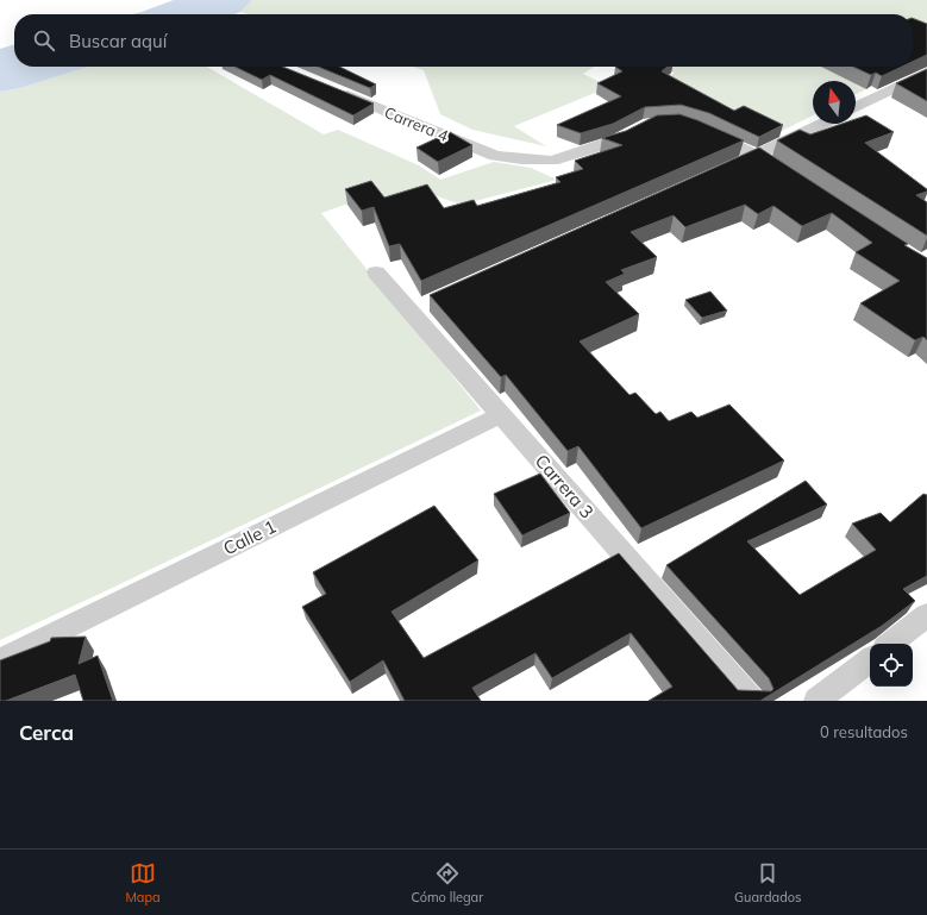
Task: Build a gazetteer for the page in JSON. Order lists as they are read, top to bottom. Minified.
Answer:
{"streets":{"street":["Carrera 4","Carrera 3","Calle 1"]},"crossings":[["Carrera 3","Calle 1"]],"north":"top","page":{"search":"Buscar aquí","heading":["Cerca","0 resultados"],"nav":["Mapa","Cómo llegar","Guardados"]}}
